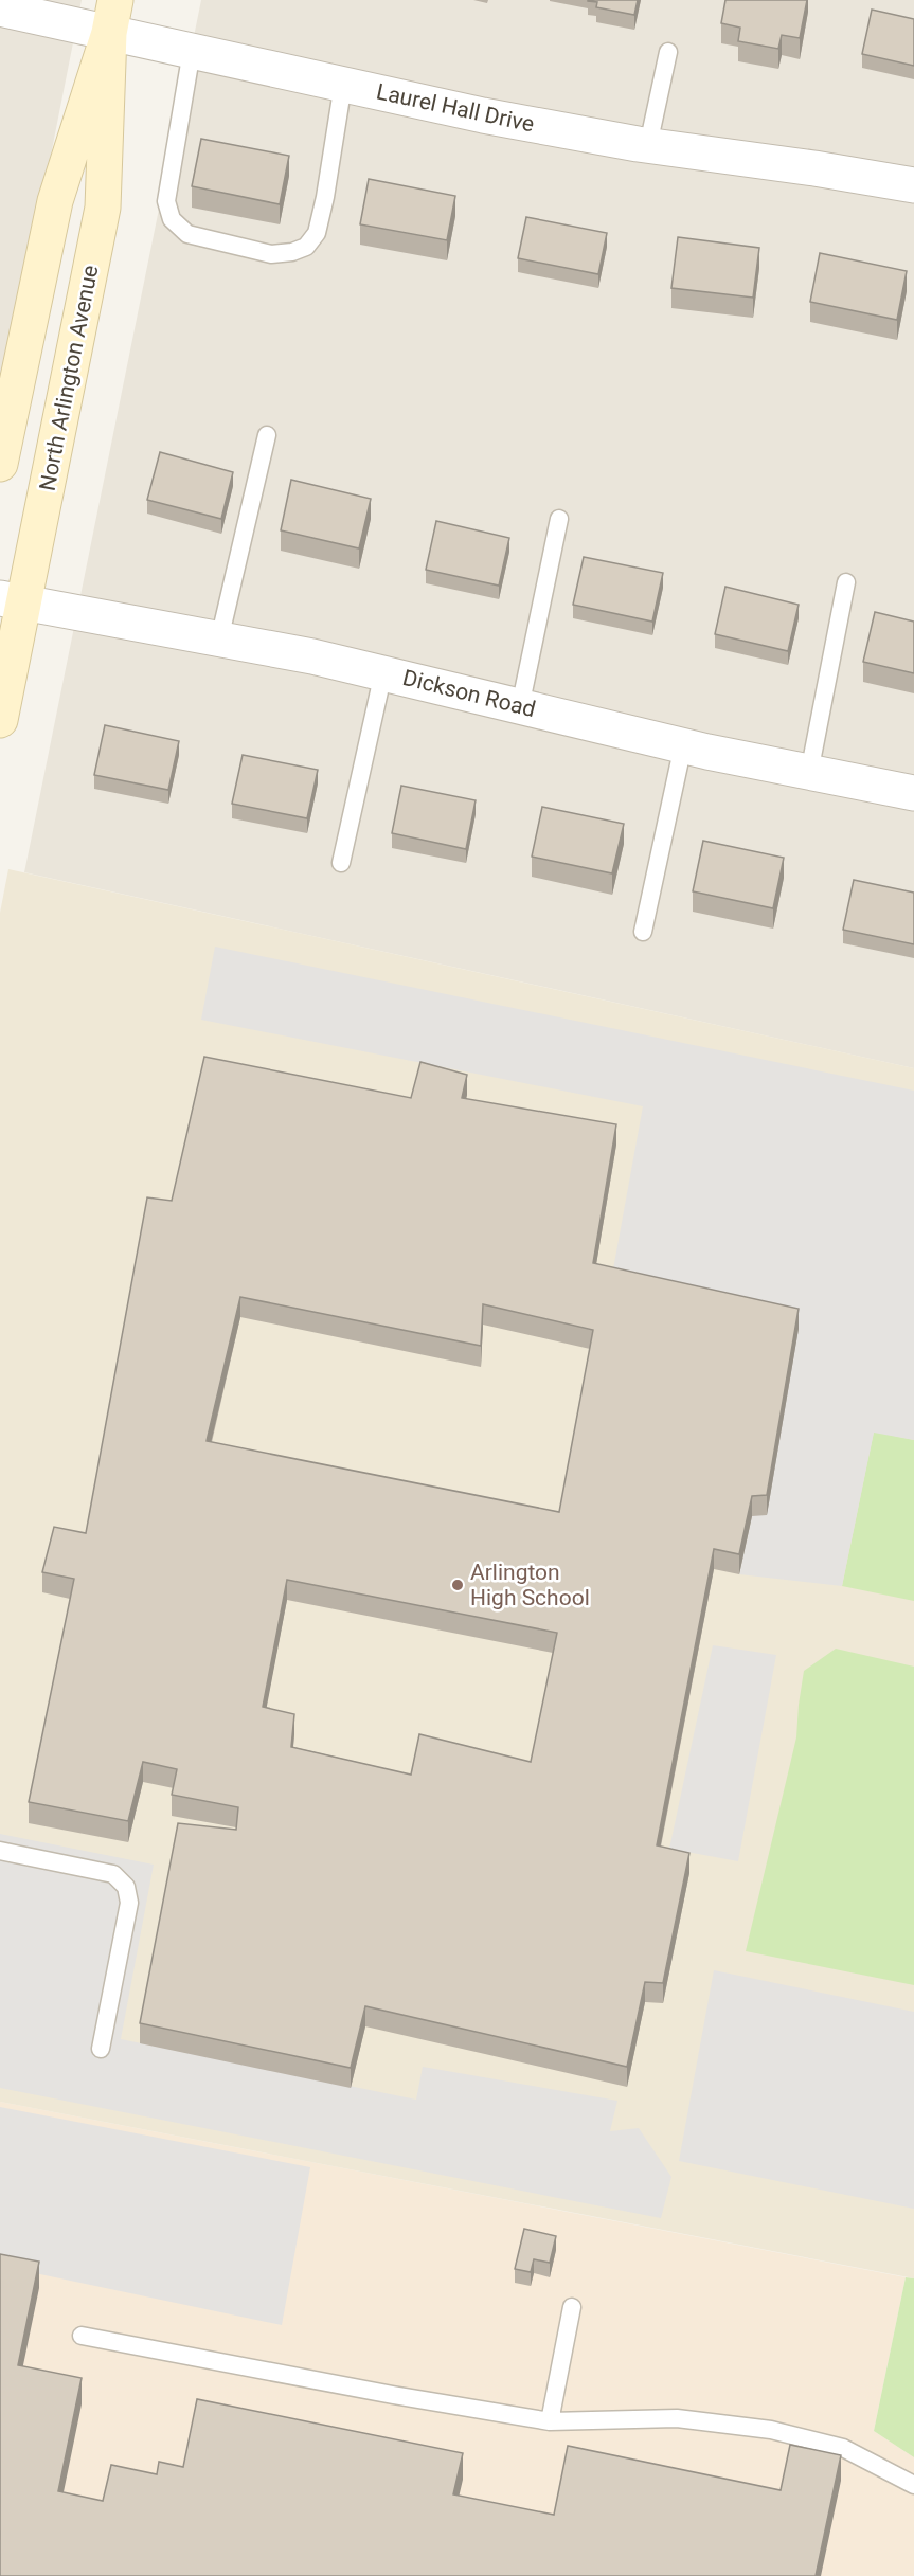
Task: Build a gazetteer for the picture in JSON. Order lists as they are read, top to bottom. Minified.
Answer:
{"streets":{"main road":["North Arlington Avenue"],"street":["Laurel Hall Drive","Dickson Road"]},"crossings":[["Laurel Hall Drive","North Arlington Avenue"],["North Arlington Avenue","Dickson Road"]],"places":["Arlington High School"]}
